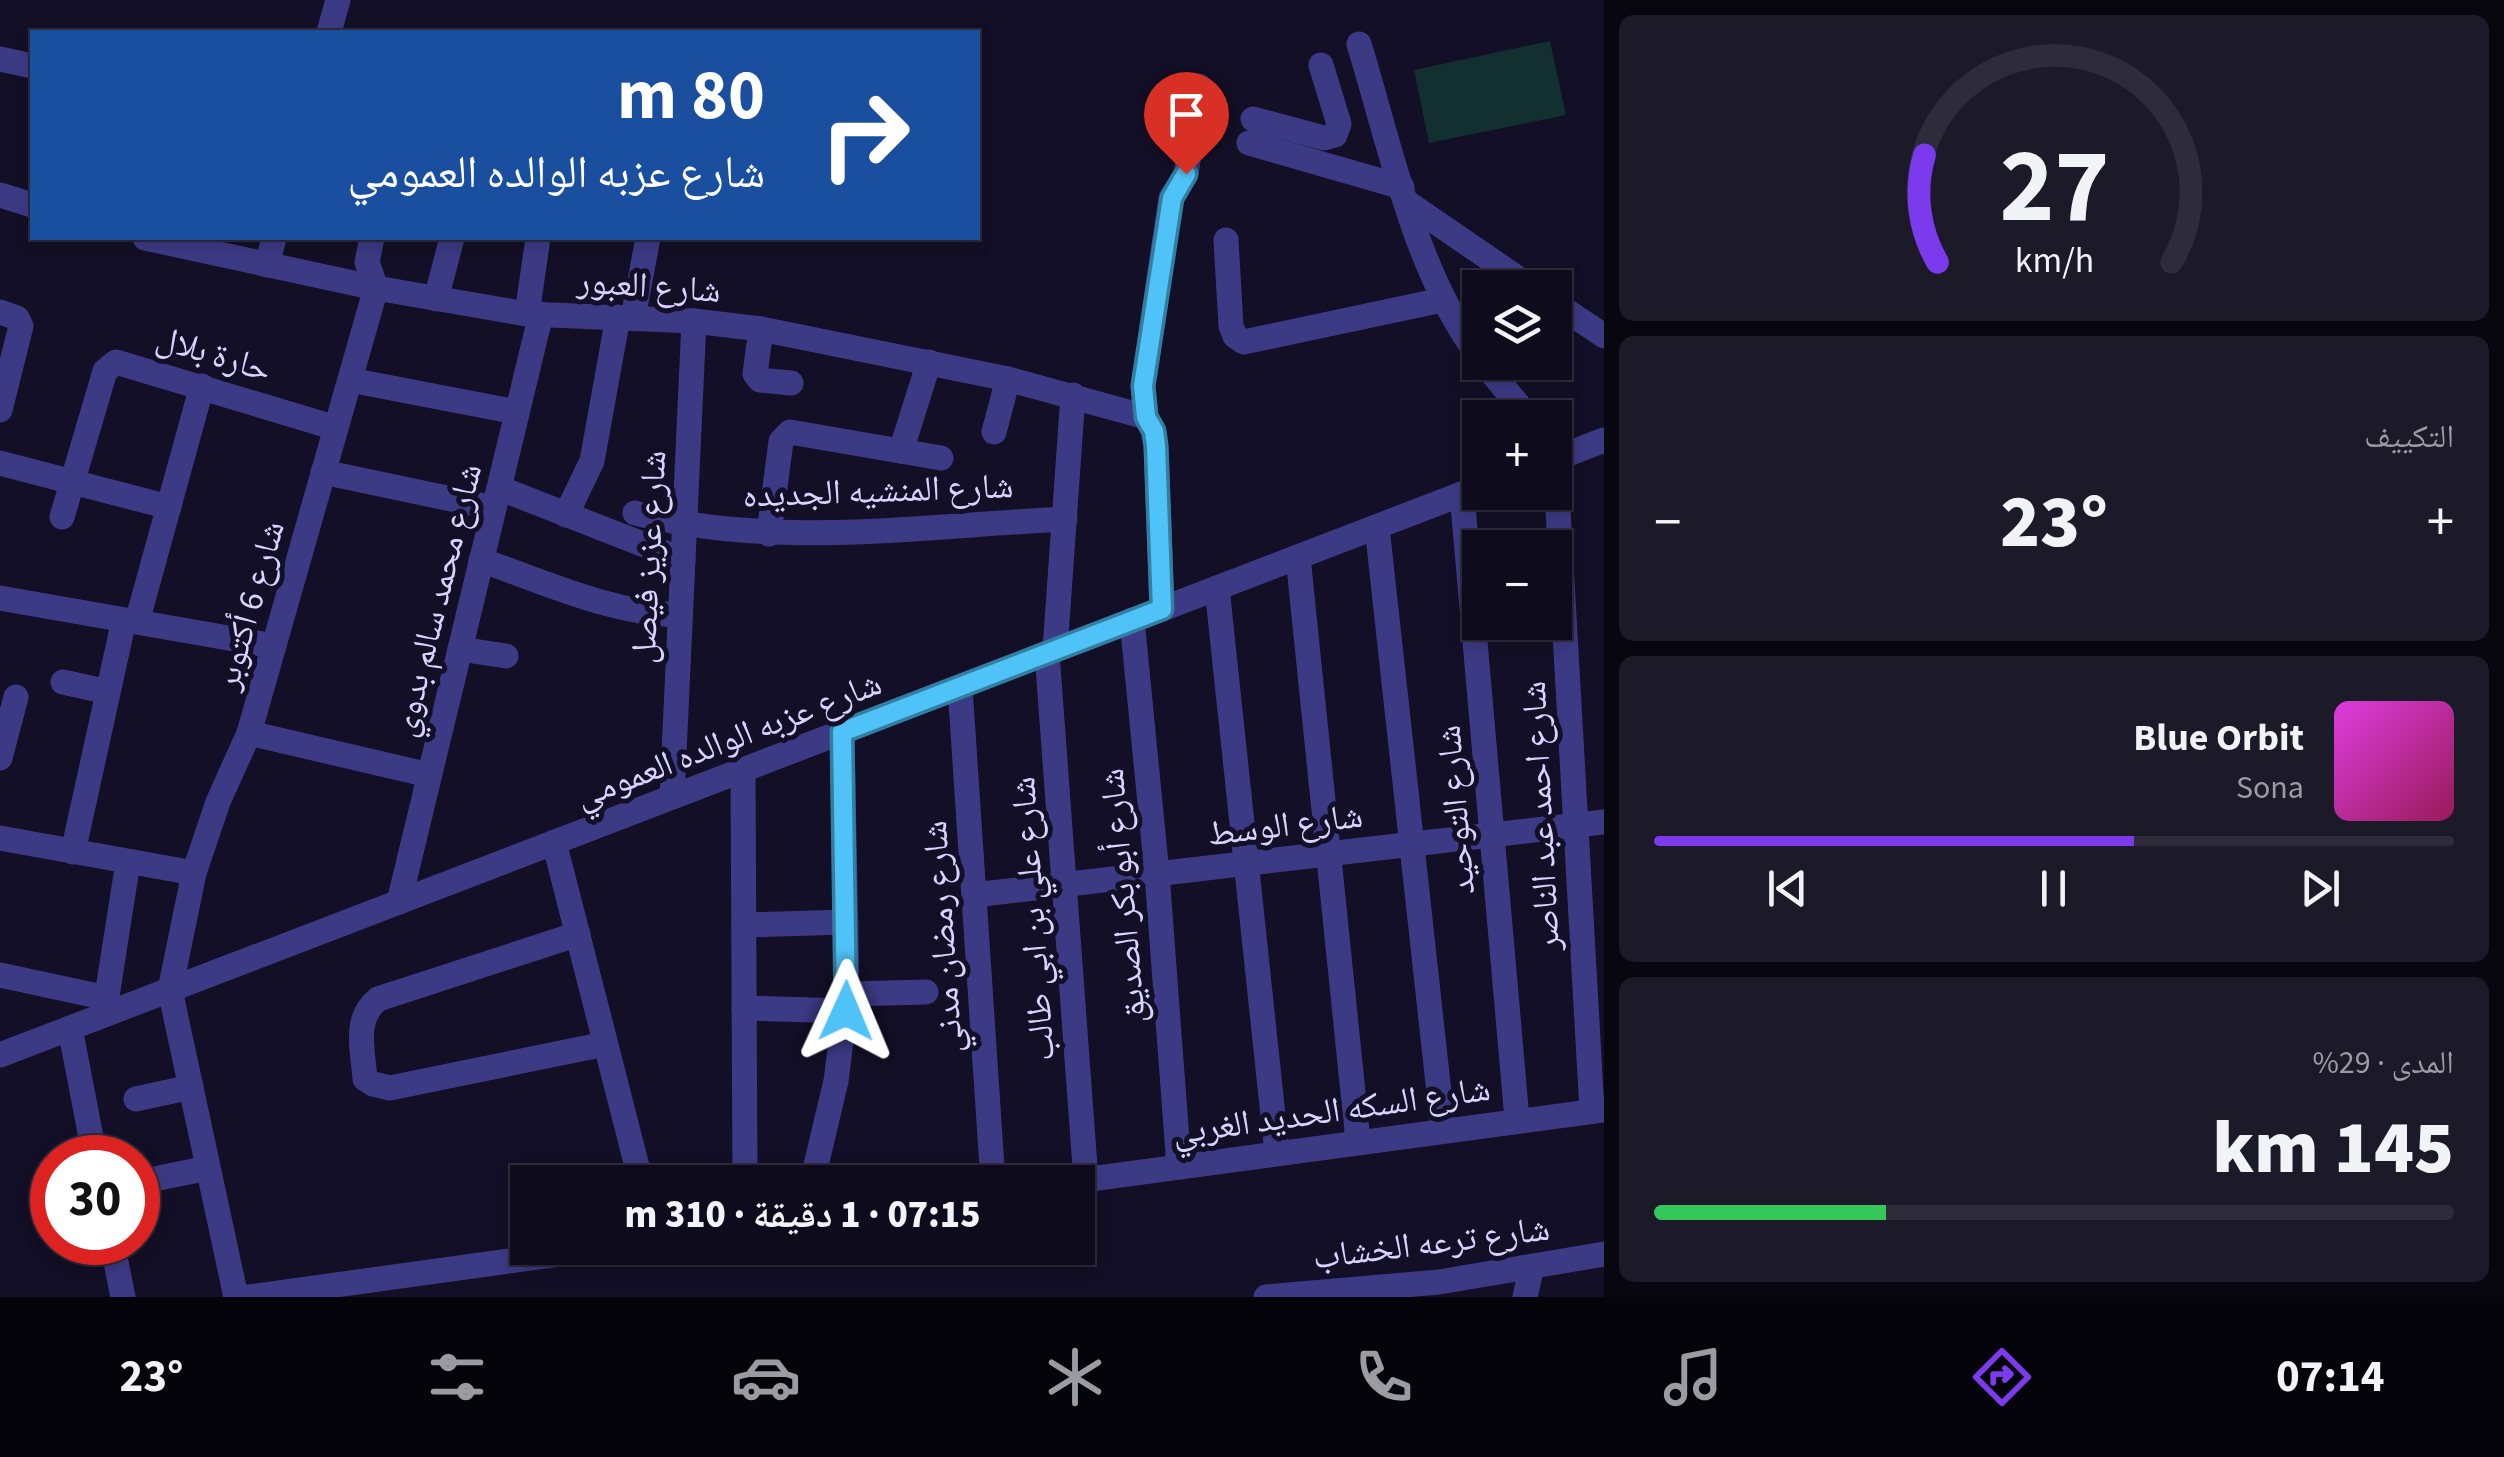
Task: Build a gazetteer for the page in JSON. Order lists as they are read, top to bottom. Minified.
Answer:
{"streets":{"street":["شارع العبور","حارة بلال","شارع المنشيه الجديده","شارع عزيز فيصل","شارع محمد سالم بدوي","شارع 6 أكتوبر","شارع عزبه الوالده العمومي","شارع التوحيد","شارع احمد عبد الناصر","شارع الوسط","شارع أبو بكر الصديق","شارع علي بن ابي طالب","شارع رمضان مدني","شارع السكه الحديد الغربي","شارع ترعه الخشاب"]},"crossings":[["شارع العبور","شارع عزيز فيصل"],["شارع العبور","شارع محمد سالم بدوي"],["شارع العبور","شارع 6 أكتوبر"],["شارع العبور","شارع علي بن ابي طالب"],["حارة بلال","شارع 6 أكتوبر"],["شارع المنشيه الجديده","شارع عزيز فيصل"],["شارع المنشيه الجديده","شارع علي بن ابي طالب"],["شارع عزيز فيصل","شارع عزبه الوالده العمومي"],["شارع محمد سالم بدوي","شارع عزبه الوالده العمومي"],["شارع 6 أكتوبر","شارع عزبه الوالده العمومي"],["شارع عزبه الوالده العمومي","شارع أبو بكر الصديق"],["شارع عزبه الوالده العمومي","شارع علي بن ابي طالب"],["شارع عزبه الوالده العمومي","شارع رمضان مدني"],["شارع التوحيد","شارع الوسط"],["شارع التوحيد","شارع السكه الحديد الغربي"],["شارع احمد عبد الناصر","شارع الوسط"],["شارع احمد عبد الناصر","شارع السكه الحديد الغربي"],["شارع الوسط","شارع أبو بكر الصديق"],["شارع الوسط","شارع علي بن ابي طالب"],["شارع الوسط","شارع رمضان مدني"],["شارع أبو بكر الصديق","شارع السكه الحديد الغربي"]],"page":{"turn":["80 m","شارع عزبه الوالده العمومي"],"map_buttons":["+","−"],"tile":["التكييف",["المدى · 29%","145 km"]],"heat":["−","23°","+"],"song":["Blue Orbit","Sona"],"limit":"30","trip":"07:15 · 1 دقيقة · 310 m","tabs":["07:14","23°"],"gauge":["27","km/h"]}}
